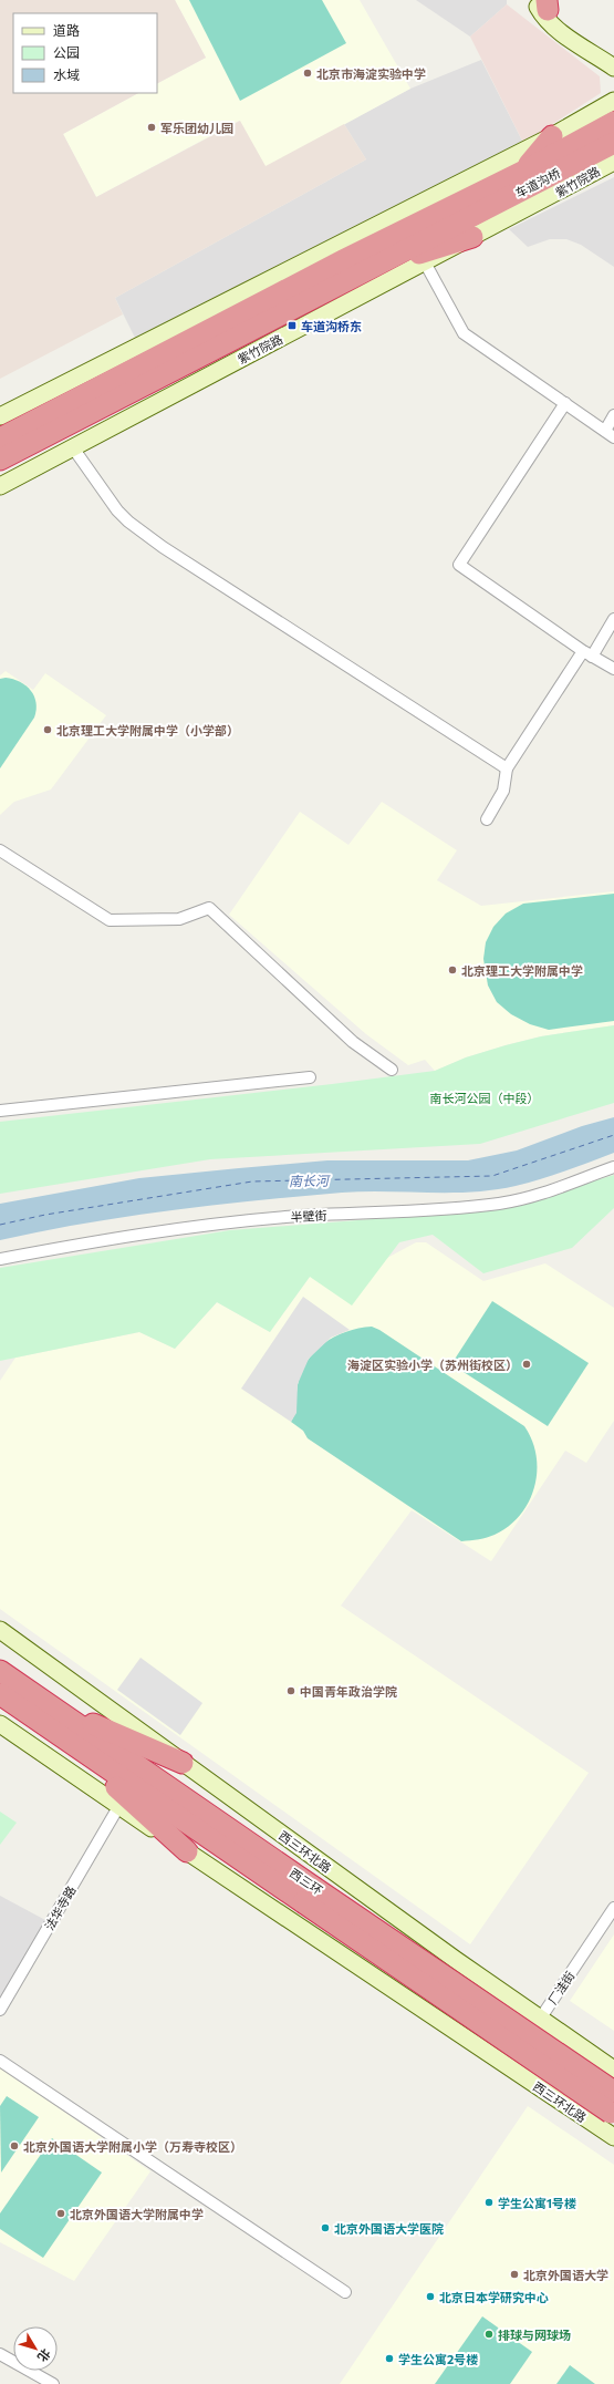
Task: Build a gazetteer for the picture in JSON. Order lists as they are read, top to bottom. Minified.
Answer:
{"streets":{"highway":["紫竹院路","车道沟桥","西三环"],"street":["半壁街","西三环北路","法华寺路","厂洼街"]},"crossings":[["紫竹院路","车道沟桥"],["西三环北路","法华寺路"],["西三环北路","厂洼街"]],"water":["南长河"],"parks":["南长河公园（中段）"],"places":{"other":["北京市海淀实验中学","军乐团幼儿园","北京理工大学附属中学（小学部）","北京理工大学附属中学","海淀区实验小学（苏州街校区）","中国青年政治学院","北京外国语大学附属小学（万寿寺校区）","学生公寓1号楼","北京外国语大学附属中学","北京外国语大学医院","北京外国语大学","北京日本学研究中心","排球与网球场","学生公寓2号楼"],"transit":["车道沟桥东"]},"legend":["道路","公园","水域"],"north":"bottom right"}
